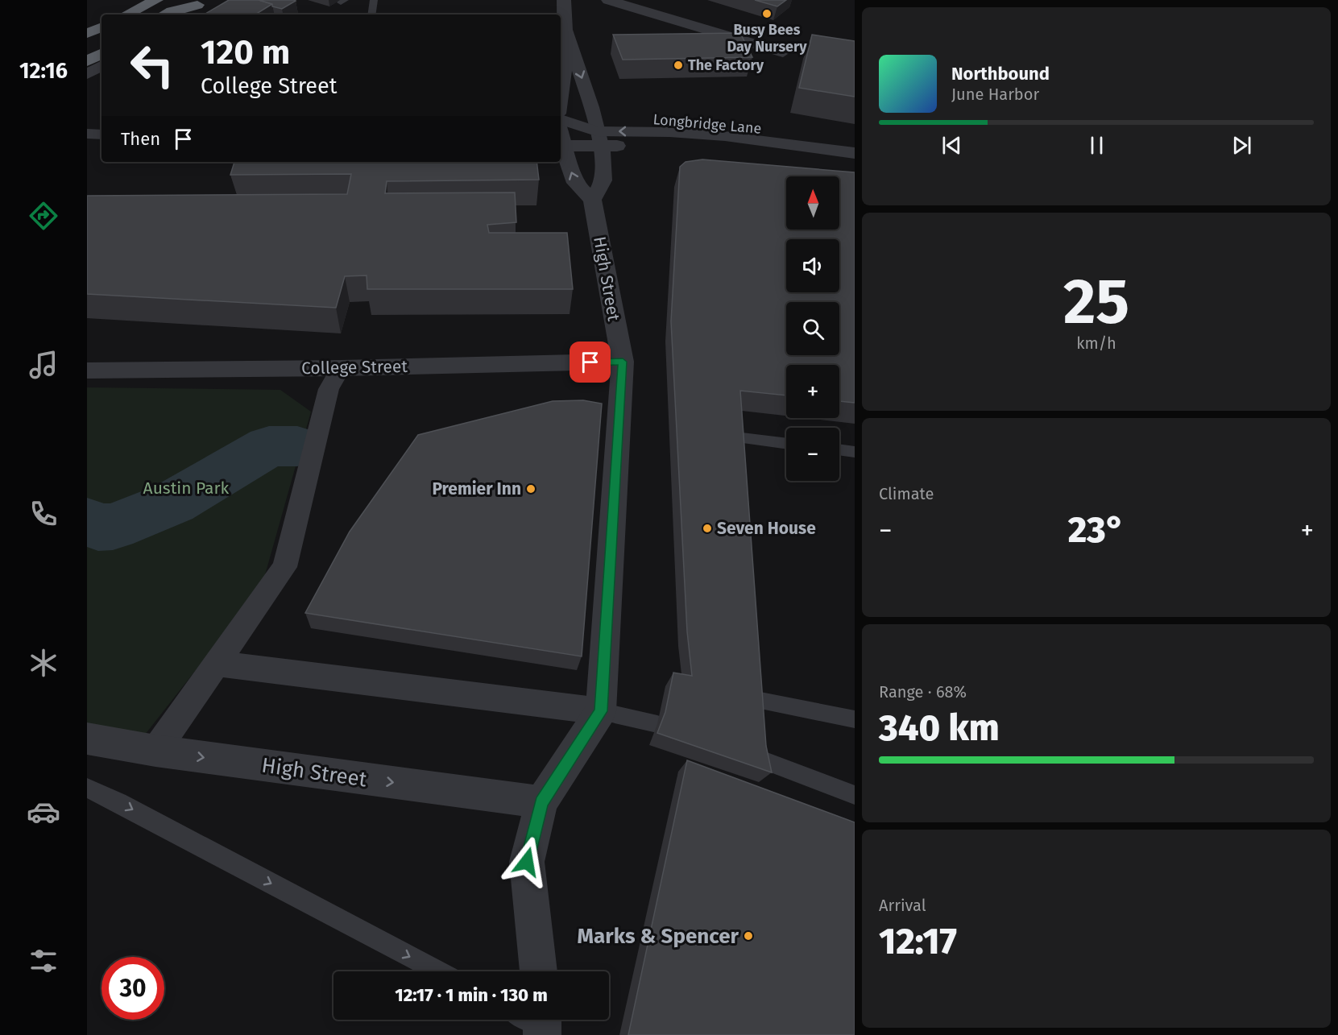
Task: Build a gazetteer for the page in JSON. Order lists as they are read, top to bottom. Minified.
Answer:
{"streets":{"street":["Longbridge Lane","High Street","College Street"]},"crossings":[["High Street","College Street"]],"parks":["Austin Park"],"places":["Busy Bees Day Nursery","The Factory","Premier Inn","Seven House","Marks & Spencer"],"north":"top","page":{"tabs":"12:16","turn":["120 m","College Street"],"song":["Northbound","June Harbor"],"then":"Then","map_buttons":["+","−"],"tile":[["25","km/h"],"Climate",["Range · 68%","340 km"],["Arrival","12:17"]],"heat":["−","23°","+"],"limit":"30","trip":"12:17 · 1 min · 130 m"}}
